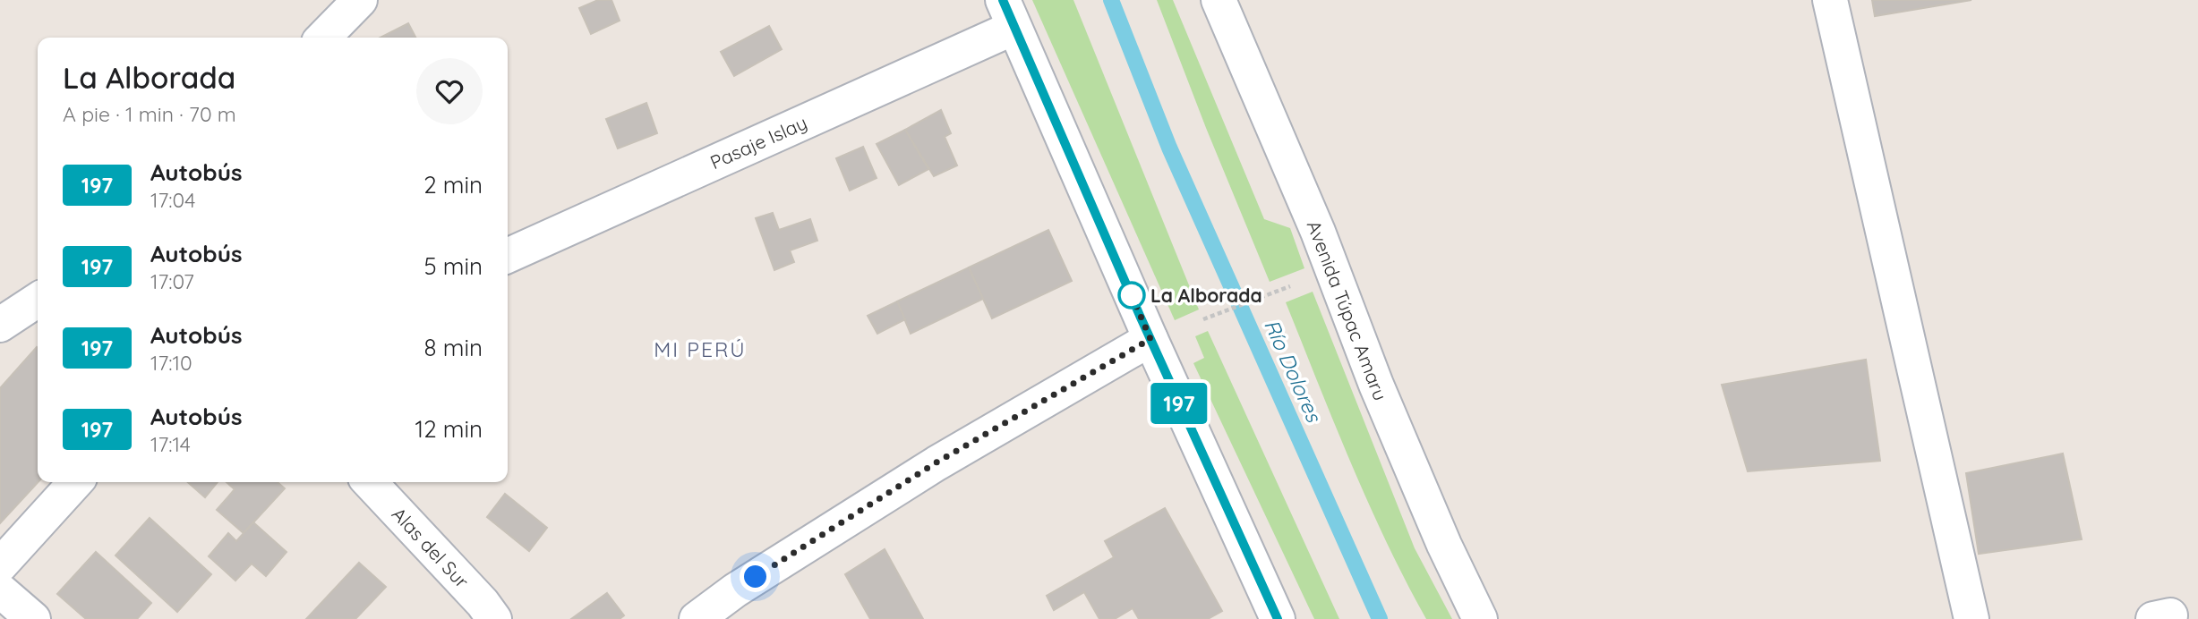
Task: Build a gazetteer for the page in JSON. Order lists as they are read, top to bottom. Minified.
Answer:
{"streets":{"street":["Pasaje Islay","Avenida Túpac Amaru","Alas del Sur"]},"districts":["MI PERÚ"],"water":["Río Dolores"],"places":["La Alborada"],"lines":["bus line 197"],"page":{"on_map":"197","heading":["La Alborada","A pie · 1 min · 70 m"],"list":[{"mark":"197","name":"Autobús","note":"17:04","value":"2 min"},{"mark":"197","name":"Autobús","note":"17:07","value":"5 min"},{"mark":"197","name":"Autobús","note":"17:10","value":"8 min"},{"mark":"197","name":"Autobús","note":"17:14","value":"12 min"}]}}
